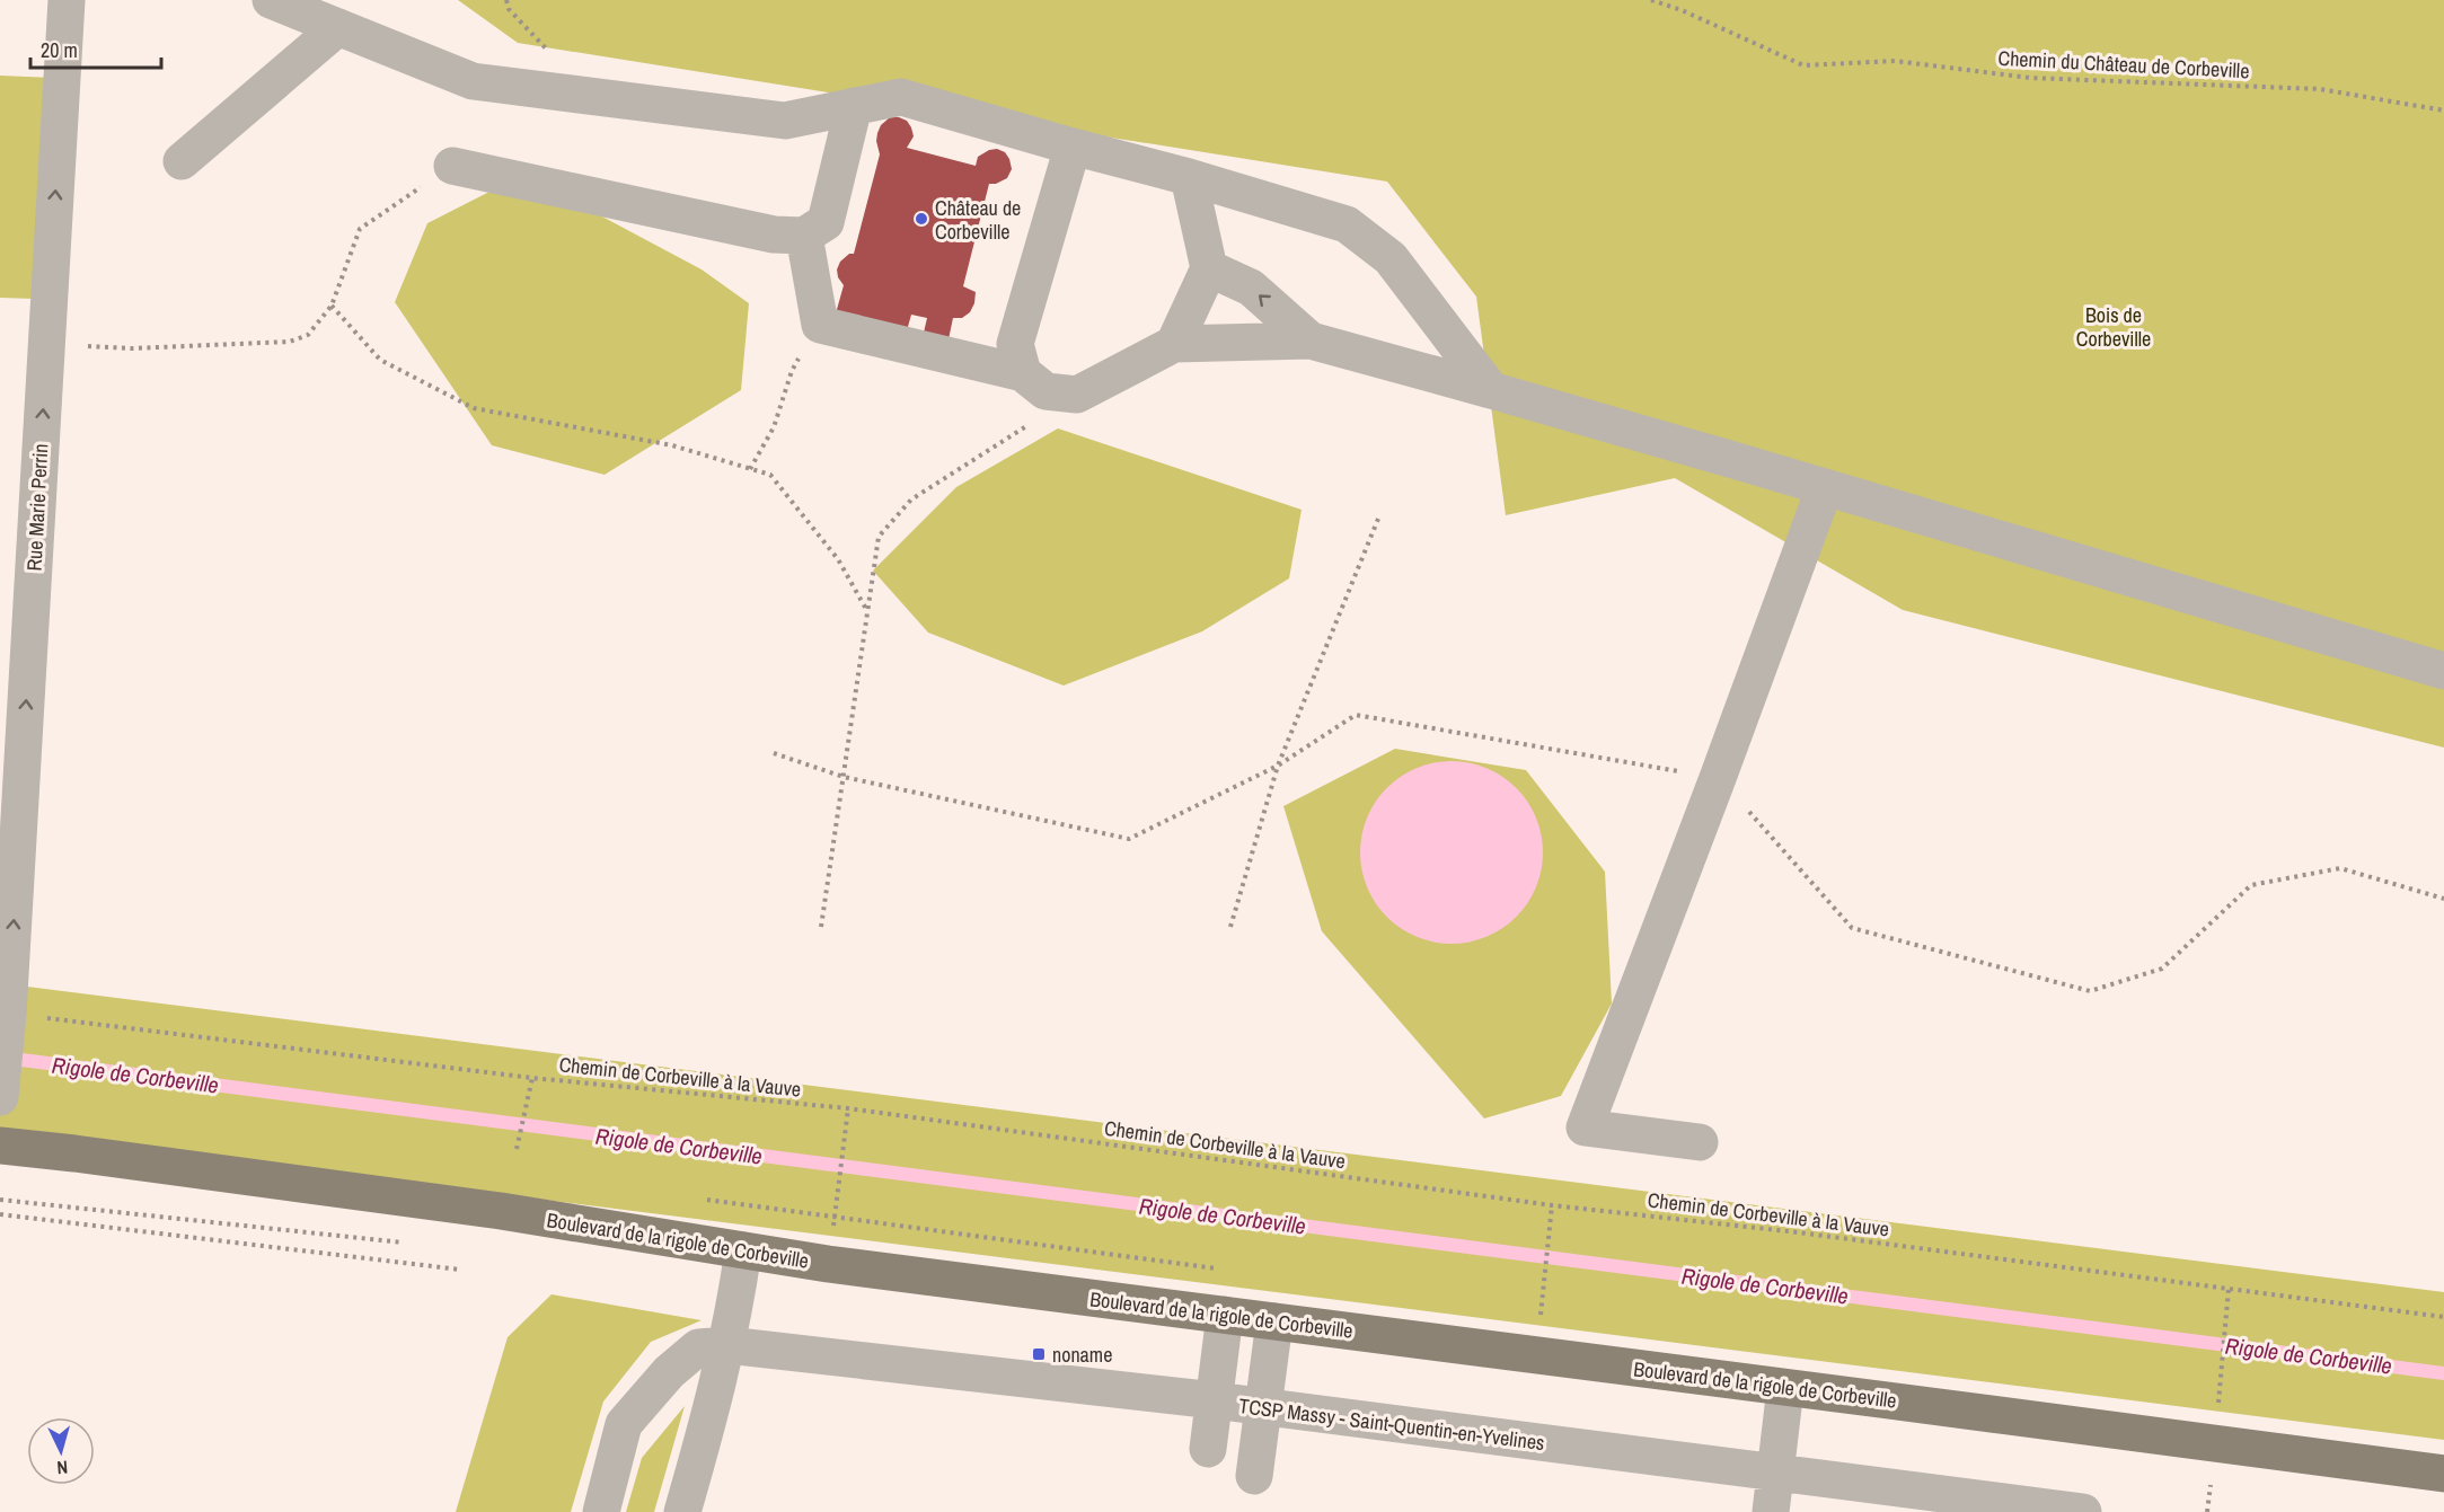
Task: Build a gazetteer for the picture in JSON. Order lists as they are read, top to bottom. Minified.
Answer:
{"streets":{"main road":["Boulevard de la rigole de Corbeville"],"street":["Rue Marie Perrin","TCSP Massy - Saint-Quentin-en-Yvelines"],"path":["Chemin du Château de Corbeville","Chemin de Corbeville à la Vauve"]},"crossings":[["Rue Marie Perrin","Chemin de Corbeville à la Vauve"]],"one_way":["Rue Marie Perrin"],"water":["Rigole de Corbeville"],"parks":["Bois de Corbeville"],"places":{"other":["Château de Corbeville"],"transit":["noname"]},"scale_bar":"20 m","north":"bottom"}
